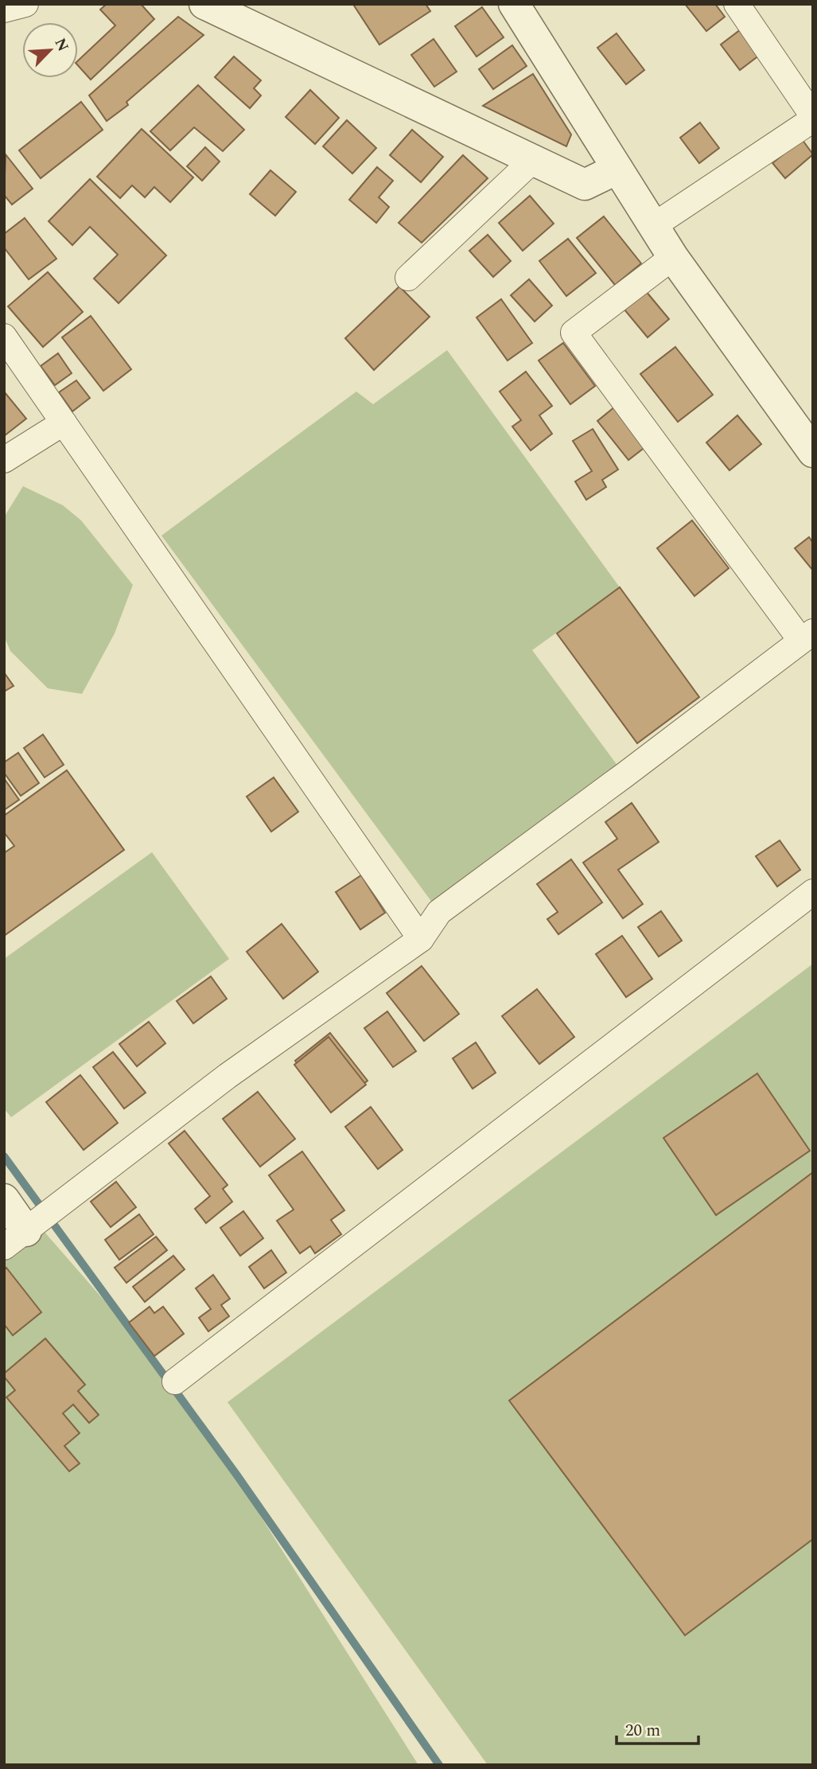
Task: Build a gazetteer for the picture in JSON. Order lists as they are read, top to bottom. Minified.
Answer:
{"scale_bar":"20 m","north":"top right"}
